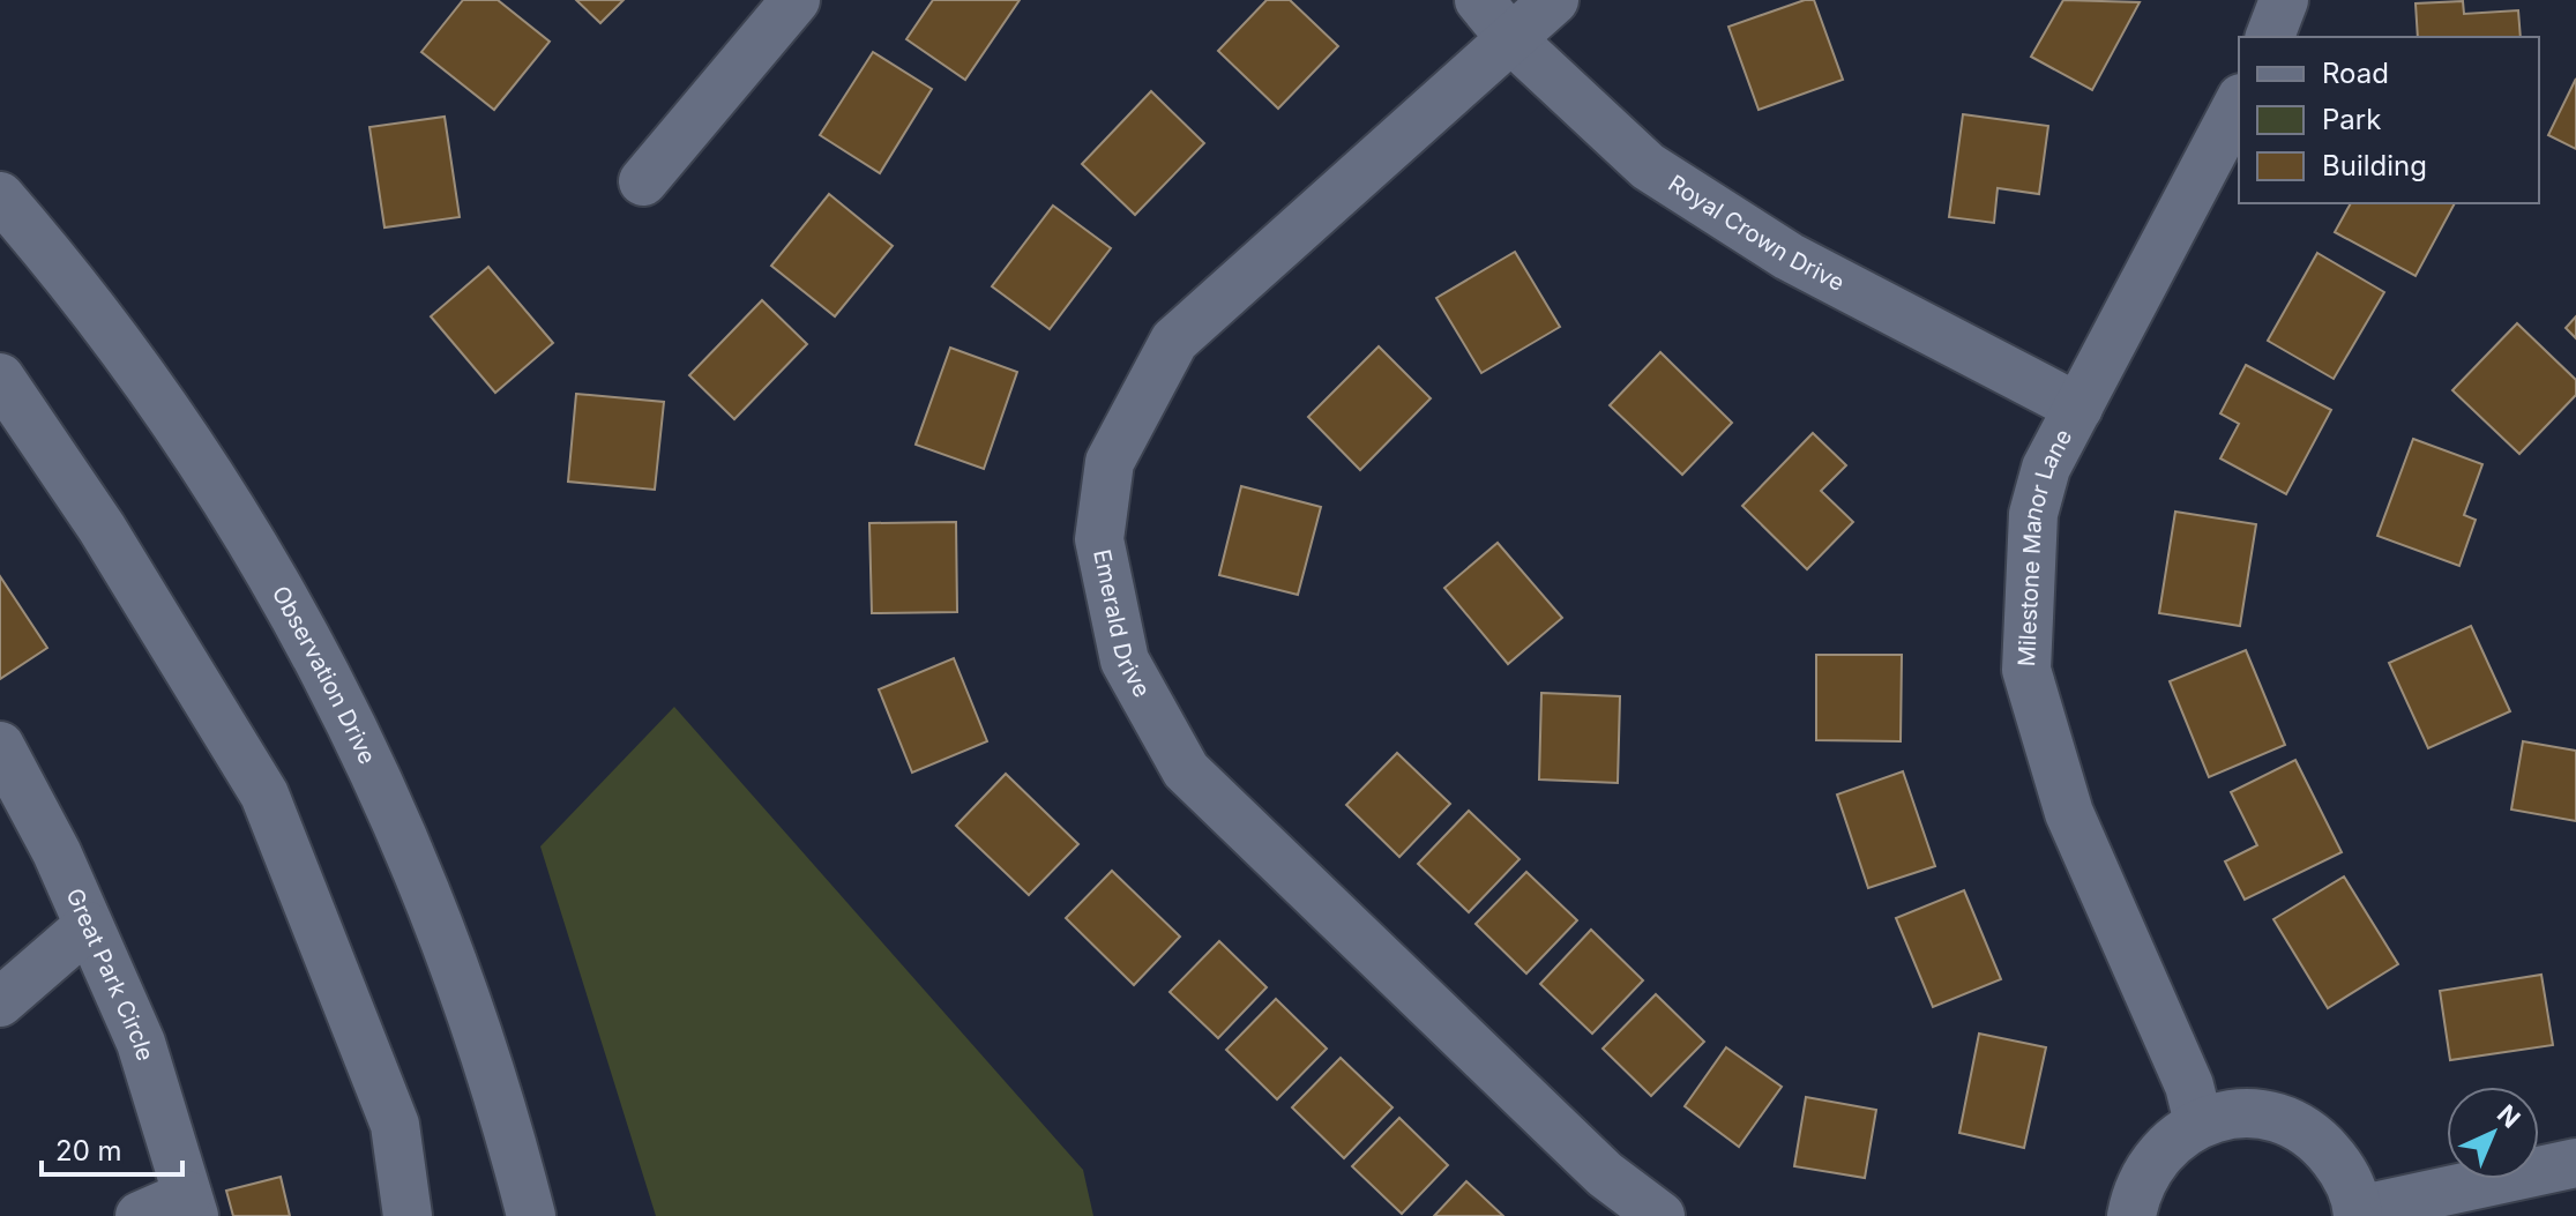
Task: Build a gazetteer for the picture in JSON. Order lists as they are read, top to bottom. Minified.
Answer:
{"streets":{"street":["Royal Crown Drive","Milestone Manor Lane","Emerald Drive","Observation Drive","Great Park Circle"]},"crossings":[["Royal Crown Drive","Milestone Manor Lane"],["Royal Crown Drive","Emerald Drive"]],"legend":["Road","Park","Building"],"scale_bar":"20 m","north":"top right"}
